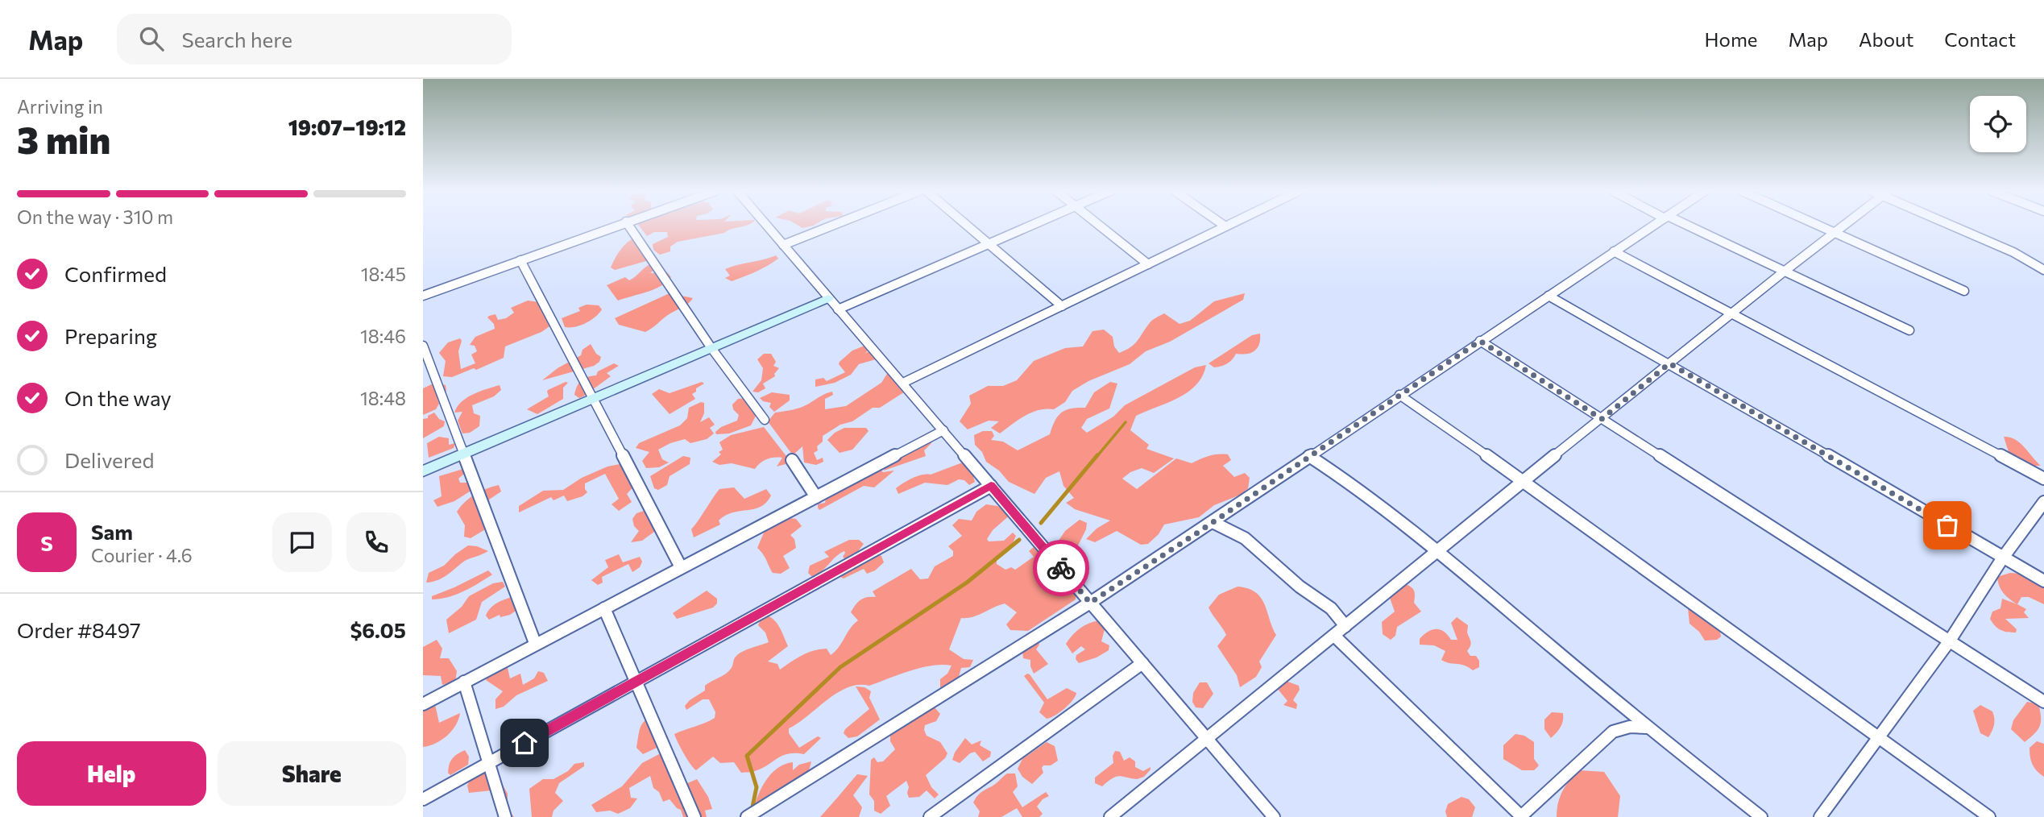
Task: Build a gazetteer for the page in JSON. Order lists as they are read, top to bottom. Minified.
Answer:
{"page":{"header":"Map","search":"Search here","nav":["Home","Map","About","Contact"],"heading":["3 min","Arriving in","19:07–19:12"],"panel":["Sam","Courier · 4.6","Order #8497","$6.05"],"bar":"On the way · 310 m","list":[["Confirmed","18:45"],["Preparing","18:46"],["On the way","18:48"],"Delivered"],"round":"S","buttons":["Help","Share"]}}
